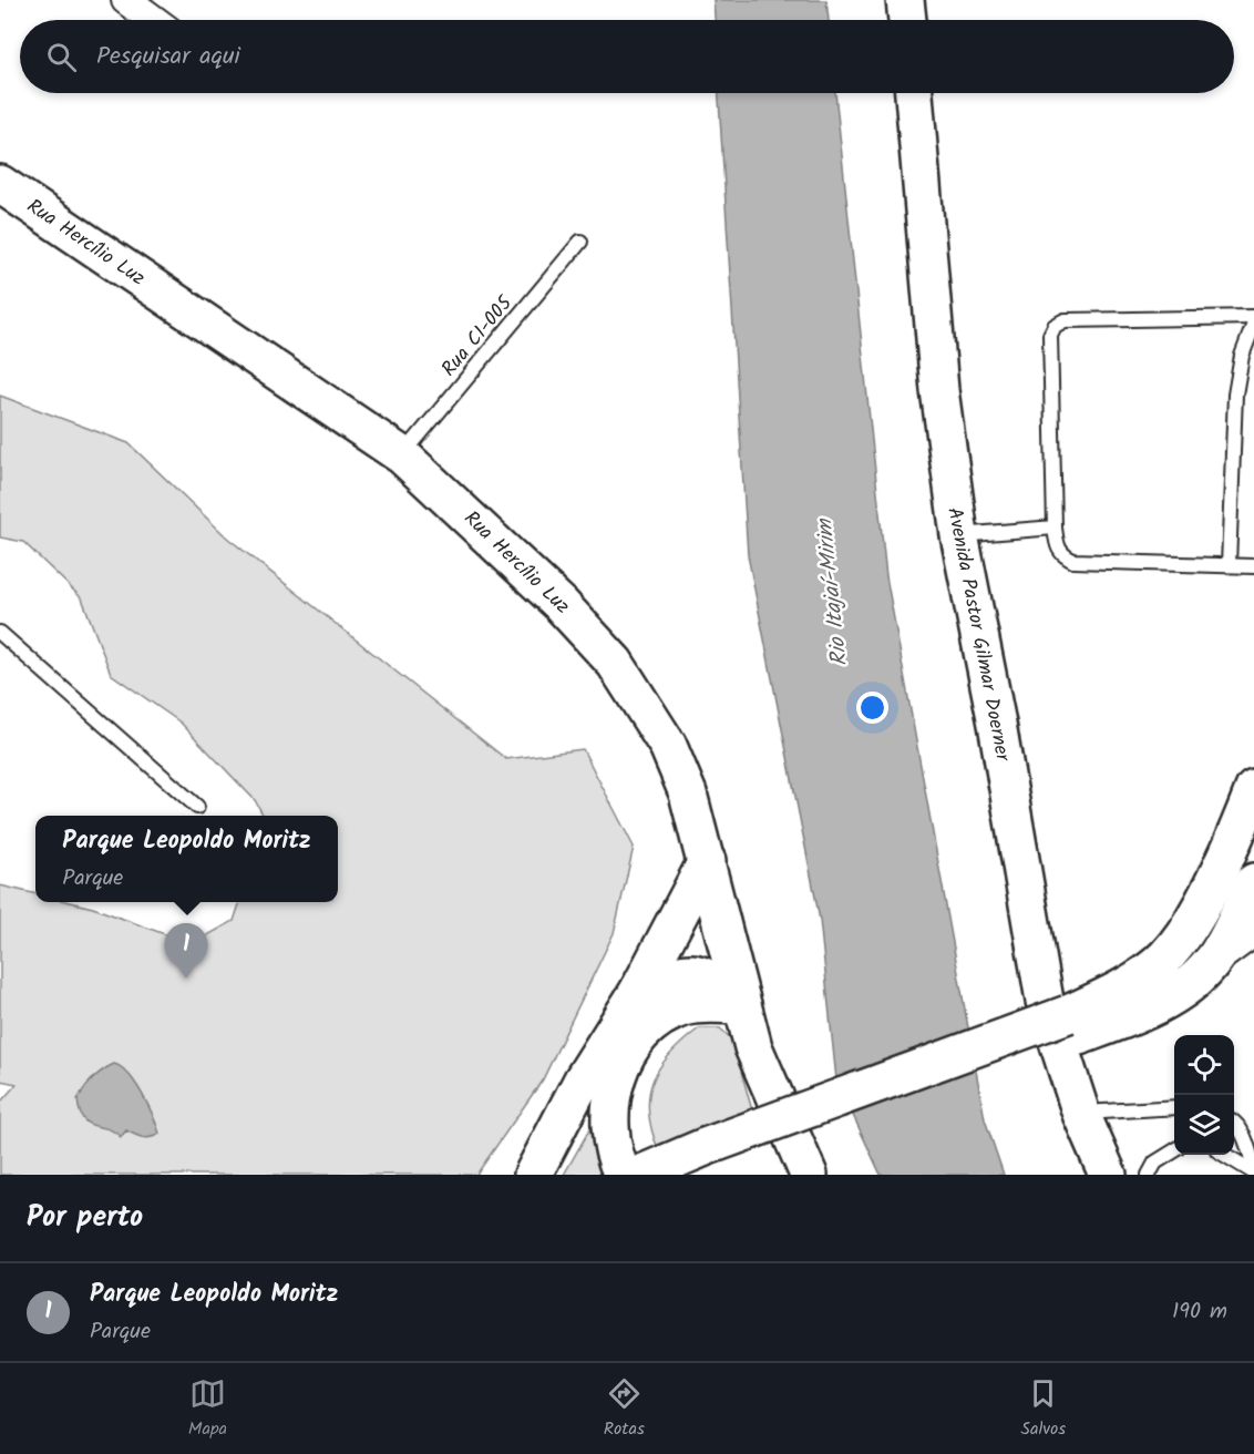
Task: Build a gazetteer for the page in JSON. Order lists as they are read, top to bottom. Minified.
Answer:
{"streets":{"main road":["Rua Hercílio Luz","Avenida Pastor Gilmar Doerner"],"lane":["Rua C1-005"]},"crossings":[["Rua Hercílio Luz","Rua C1-005"]],"water":["Rio Itajaí-Mirim"],"page":{"search":"Pesquisar aqui","popup":["Parque Leopoldo Moritz","Parque"],"pins":"1","heading":"Por perto","list":[{"mark":"1","name":"Parque Leopoldo Moritz","note":"Parque","value":"190 m"}],"nav":["Mapa","Rotas","Salvos"]}}
